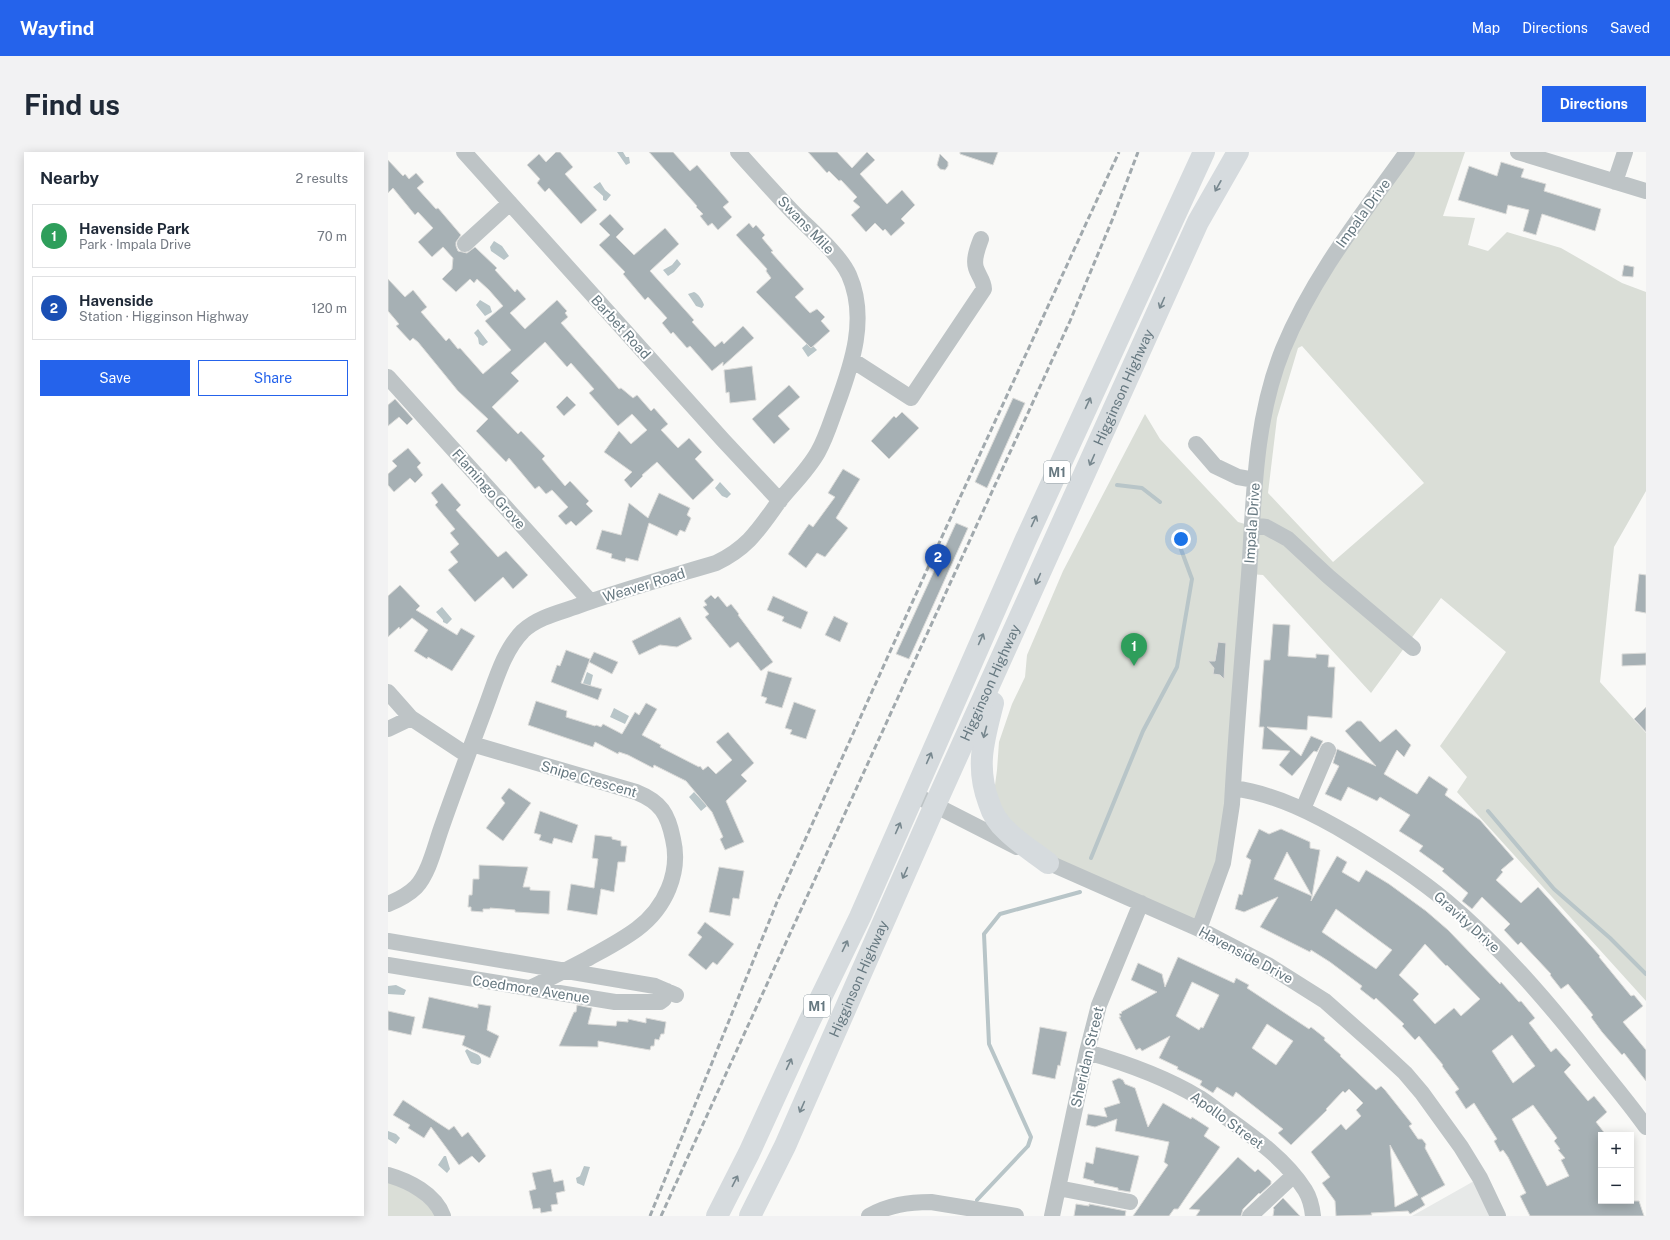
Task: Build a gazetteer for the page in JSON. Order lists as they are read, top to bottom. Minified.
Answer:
{"streets":{"highway":["Higginson Highway","M1"],"street":["Impala Drive","Swans Mile","Barbet Road","Flamingo Grove","Weaver Road","Snipe Crescent","Gravity Drive","Havenside Drive","Coedmore Avenue","Sheridan Street","Apollo Street"]},"crossings":[["Impala Drive","Gravity Drive"],["Impala Drive","Havenside Drive"],["Swans Mile","Weaver Road"],["Barbet Road","Weaver Road"],["Higginson Highway","Havenside Drive"],["Flamingo Grove","Weaver Road"],["Weaver Road","Snipe Crescent"],["Snipe Crescent","Coedmore Avenue"],["Havenside Drive","Sheridan Street"],["Sheridan Street","Apollo Street"]],"page":{"header":"Wayfind","nav":["Map","Directions","Saved"],"buttons":["Directions",["Save","Share"]],"title":"Find us","heading":["Nearby","2 results"],"list":[{"mark":"1","name":"Havenside Park","note":"Park · Impala Drive","value":"70 m"},{"mark":"2","name":"Havenside","note":"Station · Higginson Highway","value":"120 m"}],"pins":["2","1"],"map_buttons":["+","−"]}}
